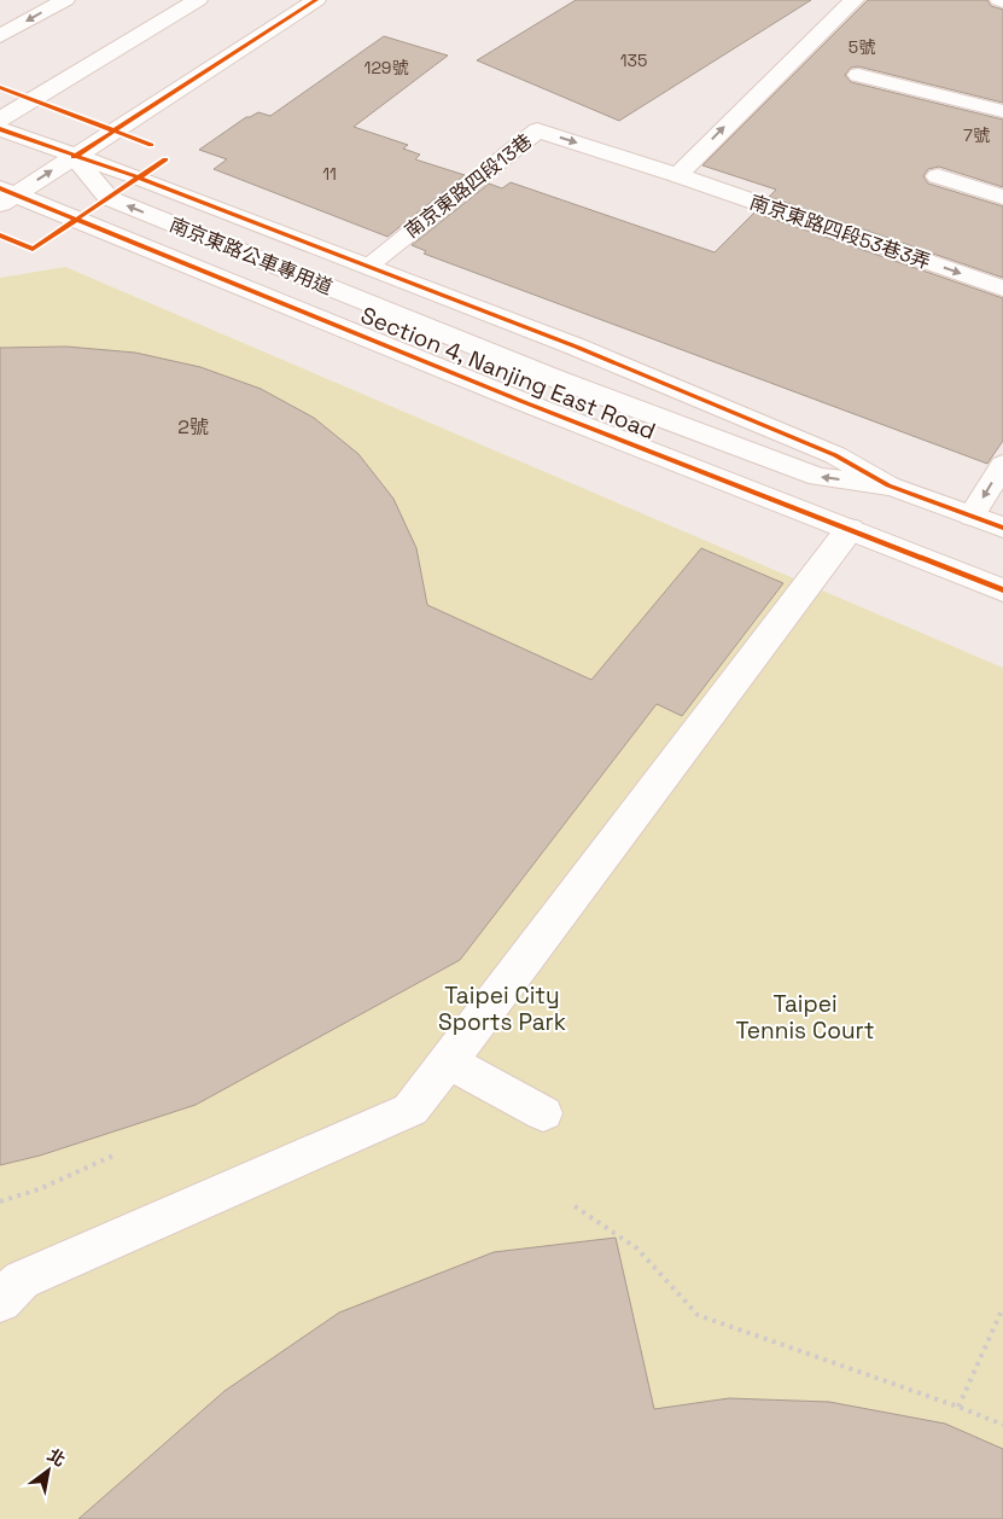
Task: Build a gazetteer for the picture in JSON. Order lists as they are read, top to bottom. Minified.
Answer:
{"streets":{"main road":["南京東路四段13巷","南京東路四段53巷3弄","南京東路公車專用道","Section 4, Nanjing East Road"]},"crossings":[["南京東路四段13巷","南京東路四段53巷3弄"],["南京東路四段13巷","Section 4, Nanjing East Road"],["南京東路公車專用道","Section 4, Nanjing East Road"]],"one_way":["南京東路公車專用道"],"parks":["Taipei City Sports Park","Taipei Tennis Court"],"house_numbers":["5號","135","129號","7號","11","2號"],"north":"top right"}
